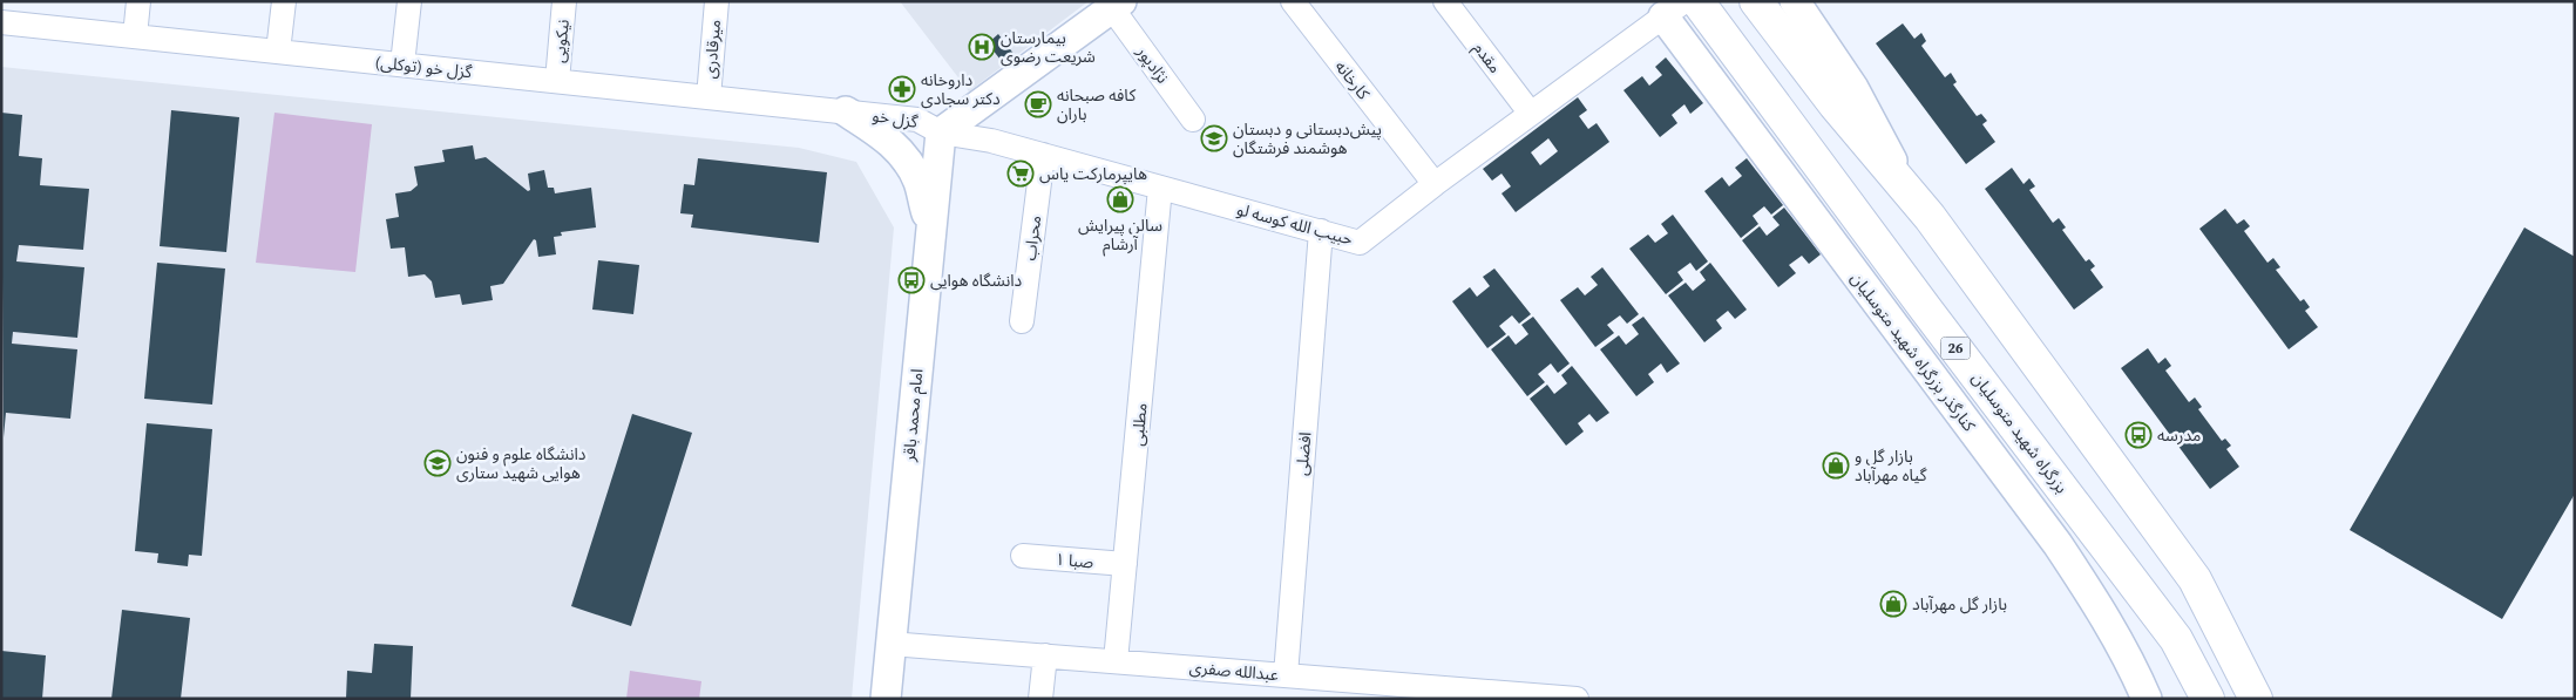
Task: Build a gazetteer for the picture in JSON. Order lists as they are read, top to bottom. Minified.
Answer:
{"streets":{"highway":["26","بزرگراه شهید متوسلیان"],"main road":["کنارگذر بزرگراه شهید متوسلیان","امام محمد باقر"],"street":["نیکویی","میرقادری","مقدم","نژادپور","گزل خو (توکلی)","کارخانه","گزل خو","حبیب الله کوسه لو","محراب","مطلبی","افضلی","صبا ۱","عبدالله صفری"]},"crossings":[["نیکویی","گزل خو (توکلی)"],["میرقادری","گزل خو (توکلی)"],["مقدم","حبیب الله کوسه لو"],["گزل خو (توکلی)","گزل خو"],["کارخانه","حبیب الله کوسه لو"],["گزل خو","حبیب الله کوسه لو"],["گزل خو","امام محمد باقر"],["حبیب الله کوسه لو","محراب"],["حبیب الله کوسه لو","کنارگذر بزرگراه شهید متوسلیان"],["حبیب الله کوسه لو","امام محمد باقر"],["حبیب الله کوسه لو","مطلبی"],["حبیب الله کوسه لو","افضلی"],["امام محمد باقر","عبدالله صفری"],["مطلبی","صبا ۱"],["مطلبی","عبدالله صفری"],["افضلی","عبدالله صفری"]],"places":{"hospital":["بیمارستان شریعت رضوی"],"pharmacy":["داروخانه دکتر سجادی"],"cafe":["کافه صبحانه باران"],"school or university":["پیش‌دبستانی و دبستان هوشمند فرشتگان","دانشگاه علوم و فنون هوایی شهید ستاری"],"supermarket":["هایپرمارکت یاس"],"shop":["سالن پیرایش آرشام","بازار گل و گیاه مهرآباد","بازار گل مهرآباد"],"bus stop":["دانشگاه هوایی","مدرسه"]}}
